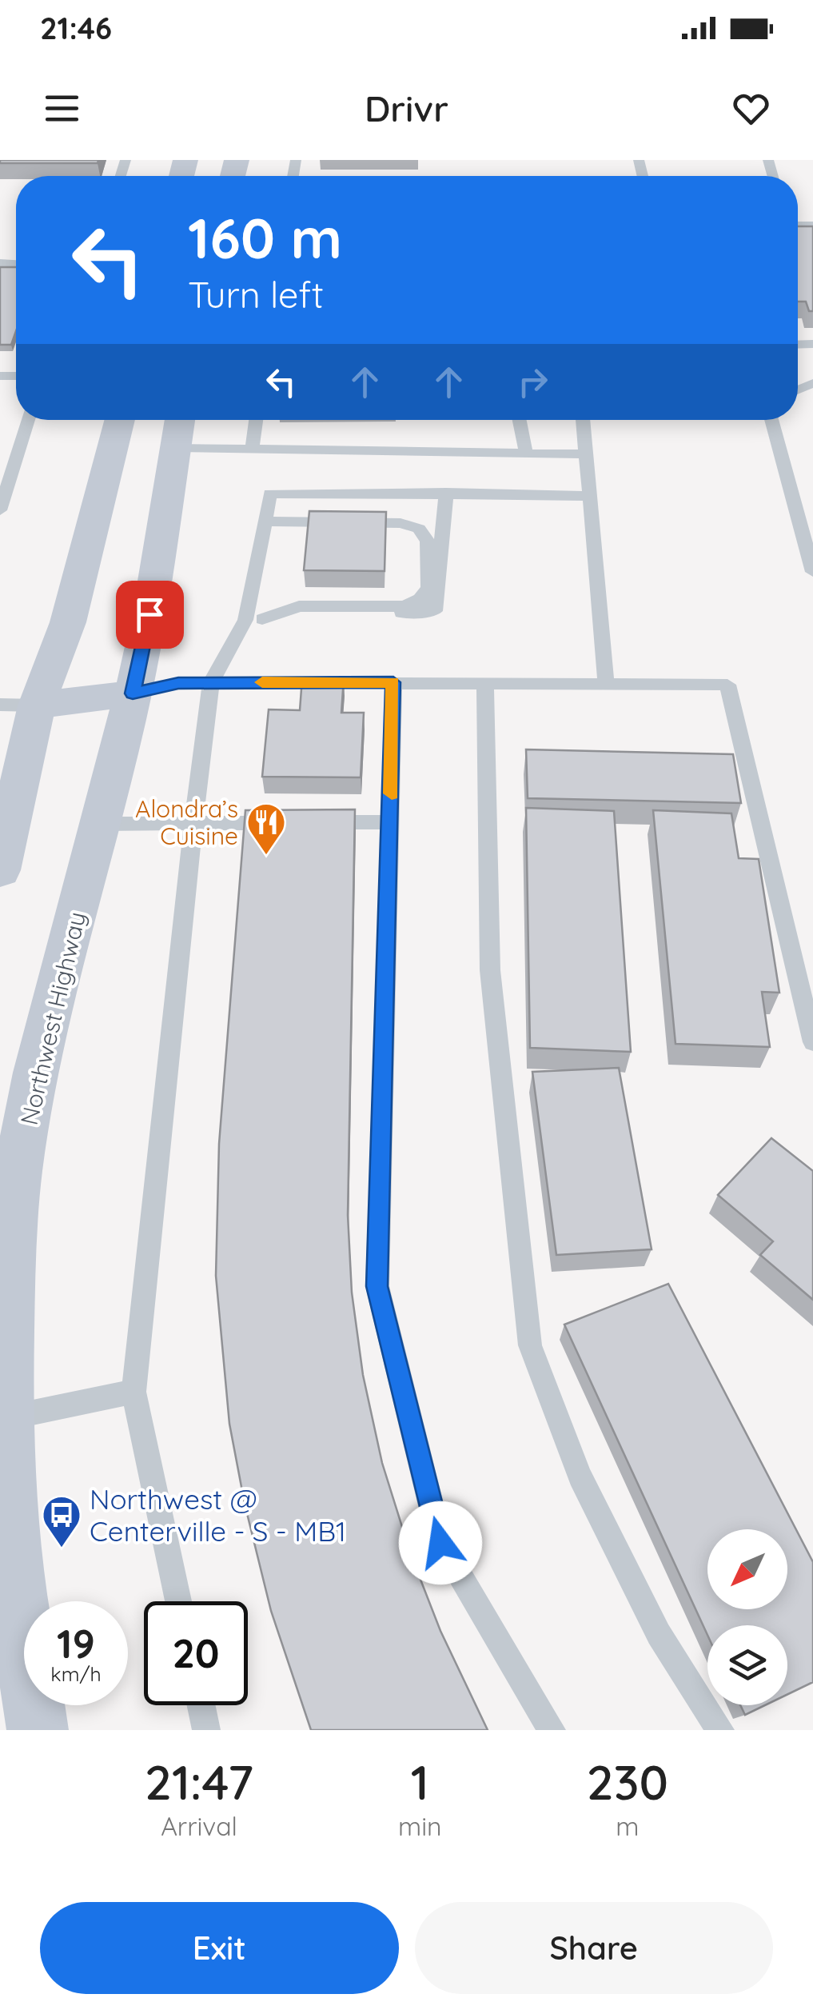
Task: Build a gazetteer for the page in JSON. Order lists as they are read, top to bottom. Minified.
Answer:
{"streets":{"main road":["Northwest Highway"]},"places":{"restaurant":["Alondra’s Cuisine"],"bus stop":["Northwest @ Centerville - S - MB1"]},"north":"bottom left","page":{"status":"21:46","header":"Drivr","turn":["160 m","Turn left"],"speed":"19 km/h","limit":"20","eta":["21:47","Arrival","1","min","230","m"],"buttons":["Exit","Share"]}}
